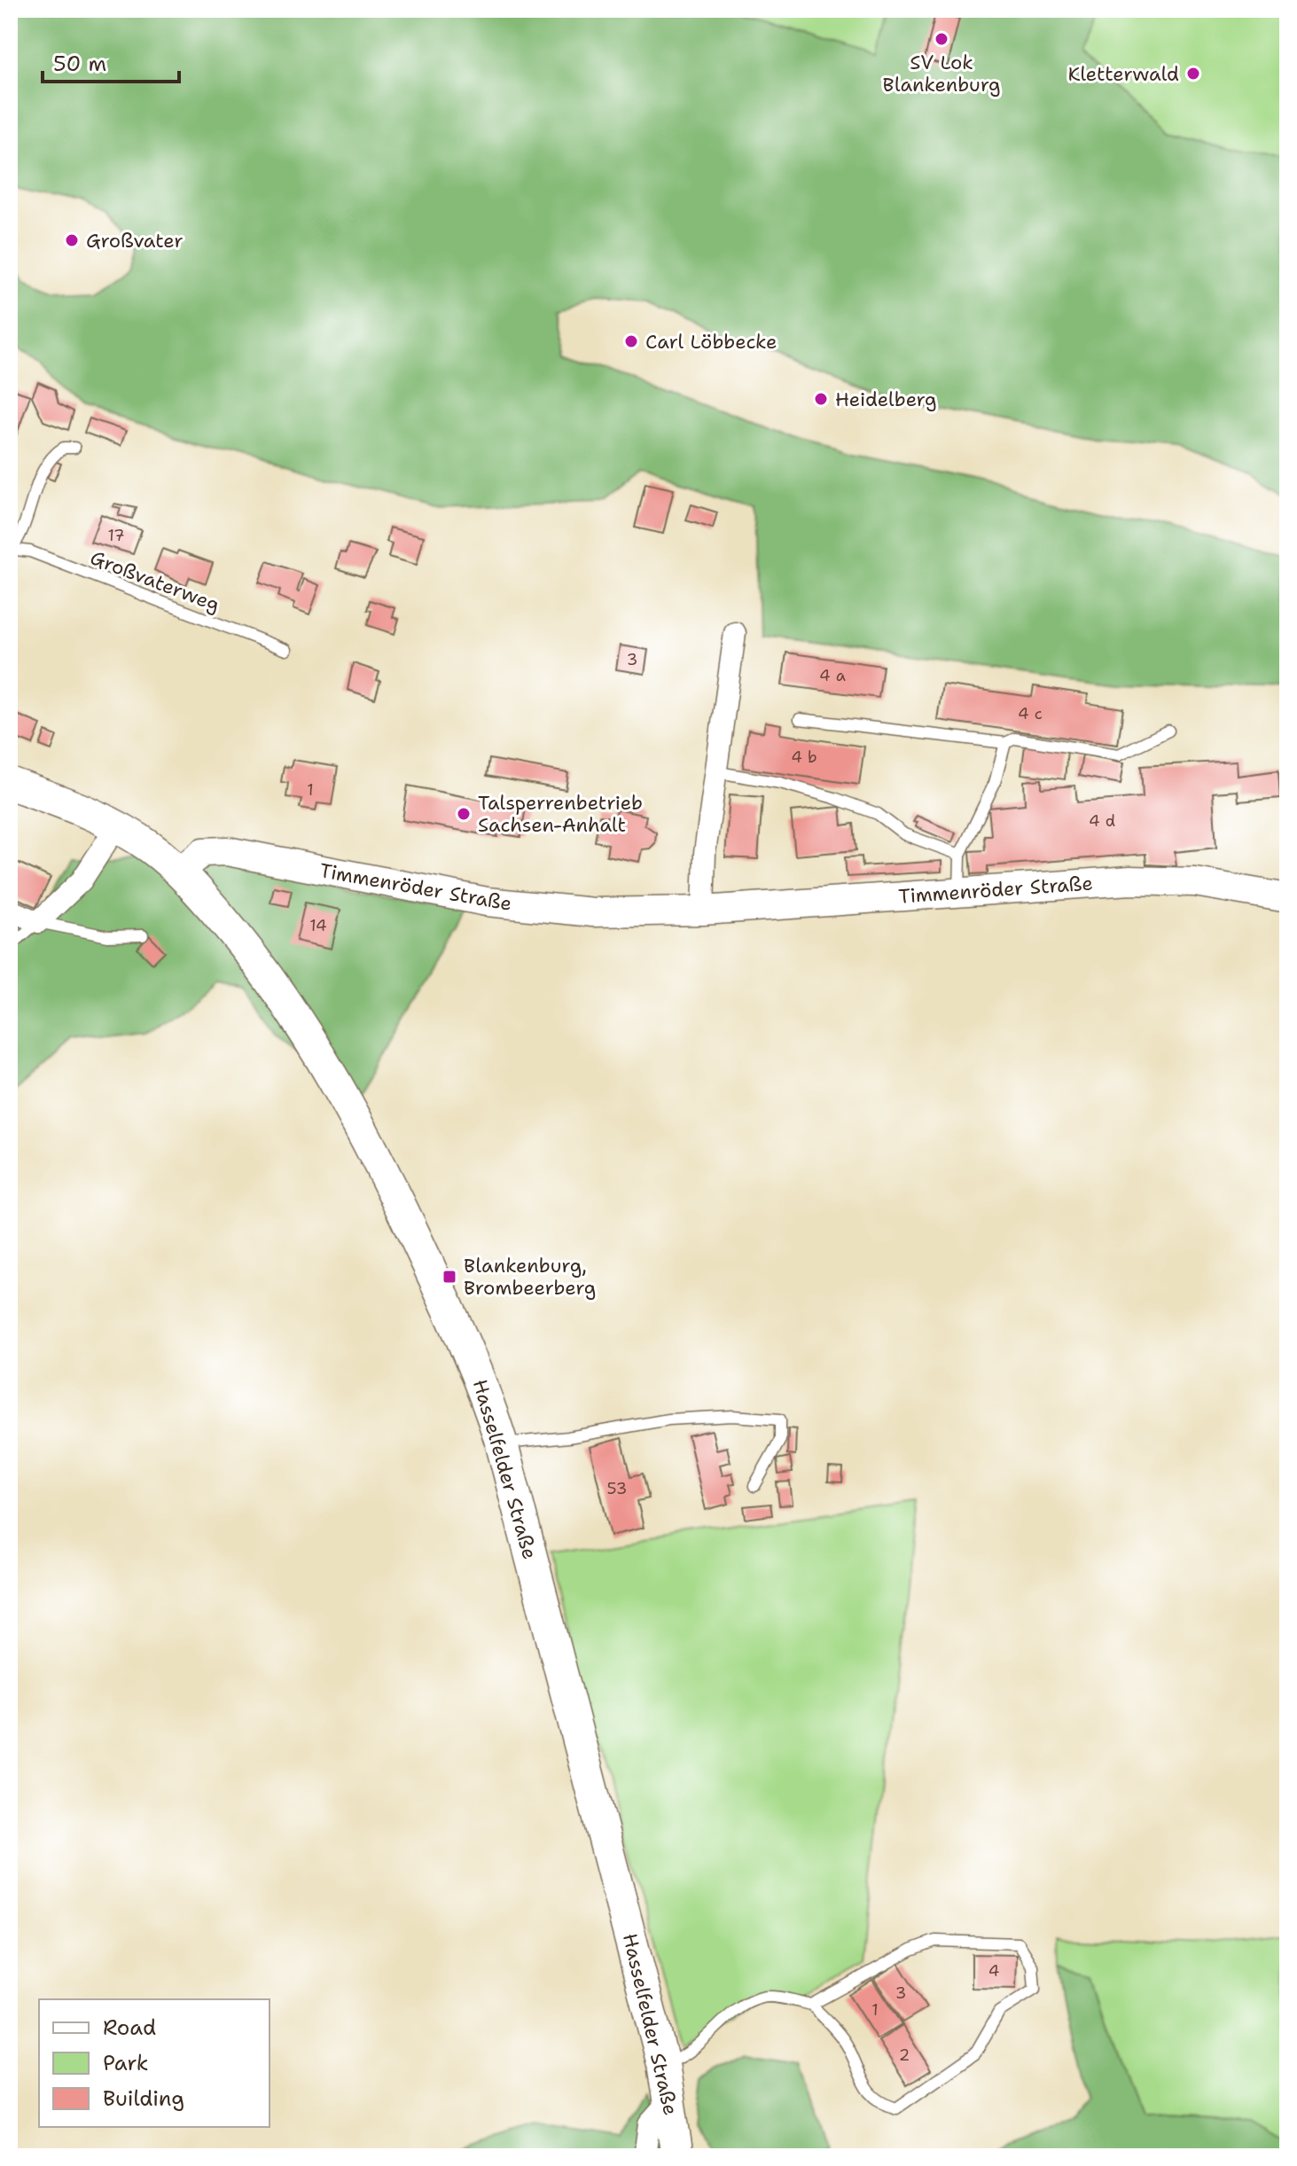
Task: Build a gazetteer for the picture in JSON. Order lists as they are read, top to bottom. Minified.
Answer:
{"streets":{"main road":["Timmenröder Straße","Hasselfelder Straße"],"lane":["Großvaterweg"]},"crossings":[["Timmenröder Straße","Hasselfelder Straße"]],"places":{"other":["SV Lok Blankenburg","Kletterwald","Großvater","Carl Löbbecke","Heidelberg","Talsperrenbetrieb Sachsen-Anhalt"],"transit":["Blankenburg, Brombeerberg"]},"house_numbers":["17","3","4 a","4 c","4 b","1","4 d","14","53","4","3","1","2"],"legend":["Road","Park","Building"],"scale_bar":"50 m"}
